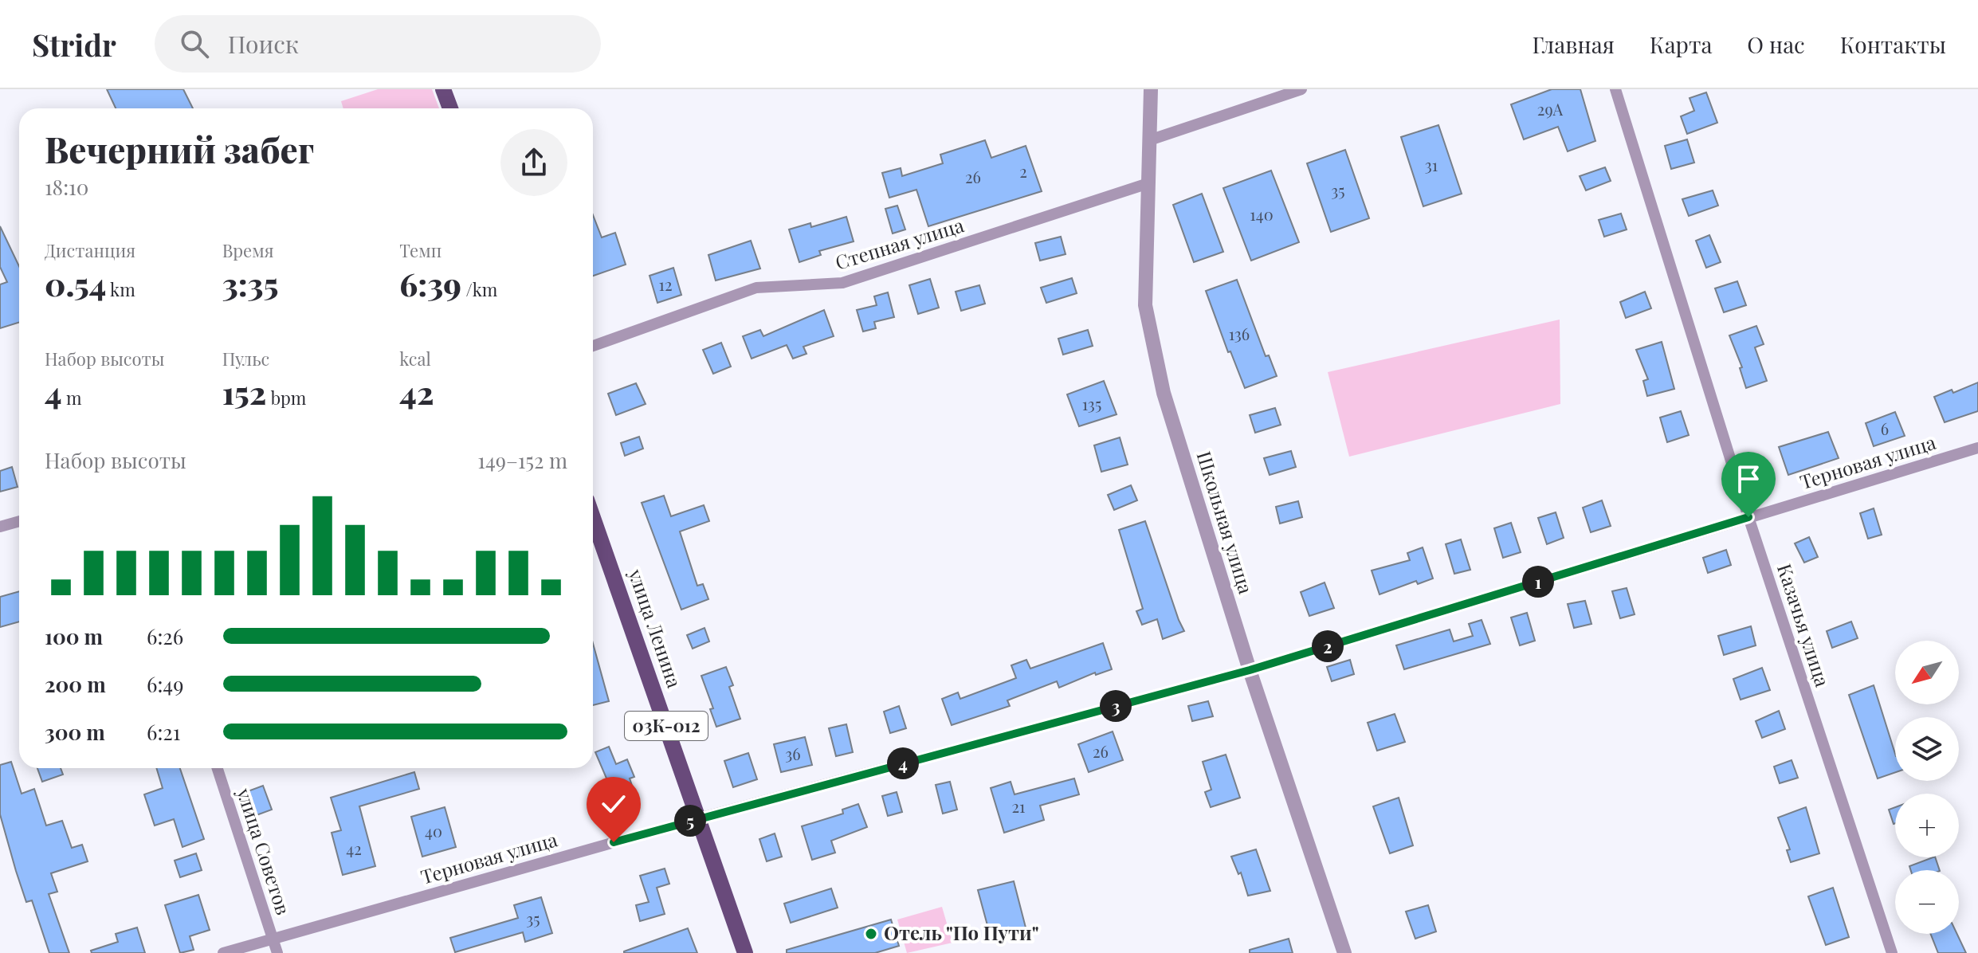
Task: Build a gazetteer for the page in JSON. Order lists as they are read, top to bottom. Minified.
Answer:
{"streets":{"main road":["улица Ленина","03К-012"],"street":["Степная улица","Терновая улица","Школьная улица","Казачья улица","улица Советов"]},"crossings":[["Степная улица","Школьная улица"],["Терновая улица","Школьная улица"],["Терновая улица","Казачья улица"],["Терновая улица","улица Ленина"],["Терновая улица","улица Советов"]],"places":["Отель \"По Пути\""],"house_numbers":["29А","31","2","26","35","140","12","136","135","6","26","36","21","40","42","35"],"north":"bottom left","page":{"header":"Stridr","search":"Поиск","nav":["Главная","Карта","О нас","Контакты"],"heading":["Вечерний забег","18:10"],"stats":[["Дистанция","0.54 km"],["Время","3:35"],["Темп","6:39 /km"],["Набор высоты","4 m"],["Пульс","152 bpm"],["kcal","42"]],"chart":["Набор высоты","149–152 m"],"pins":["1","2","3","4","5"],"list":[{"name":"100 m","note":"6:26"},{"name":"200 m","note":"6:49"},{"name":"300 m","note":"6:21"}],"map_buttons":["+","−"]}}
